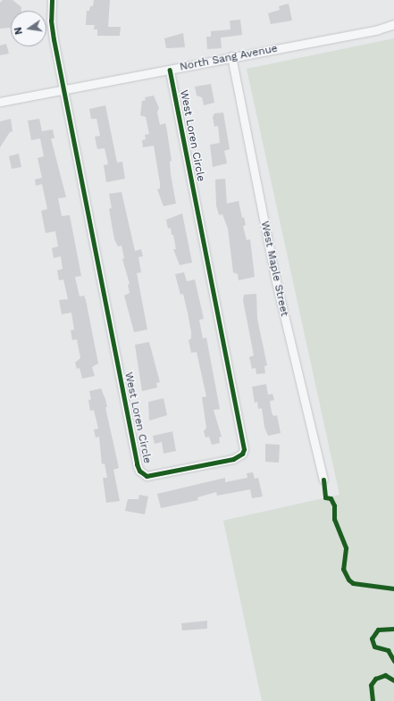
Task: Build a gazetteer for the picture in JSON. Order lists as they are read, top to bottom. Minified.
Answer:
{"streets":{"street":["North Sang Avenue","West Loren Circle","West Maple Street"]},"crossings":[["North Sang Avenue","West Loren Circle"],["North Sang Avenue","West Maple Street"]],"north":"left"}
